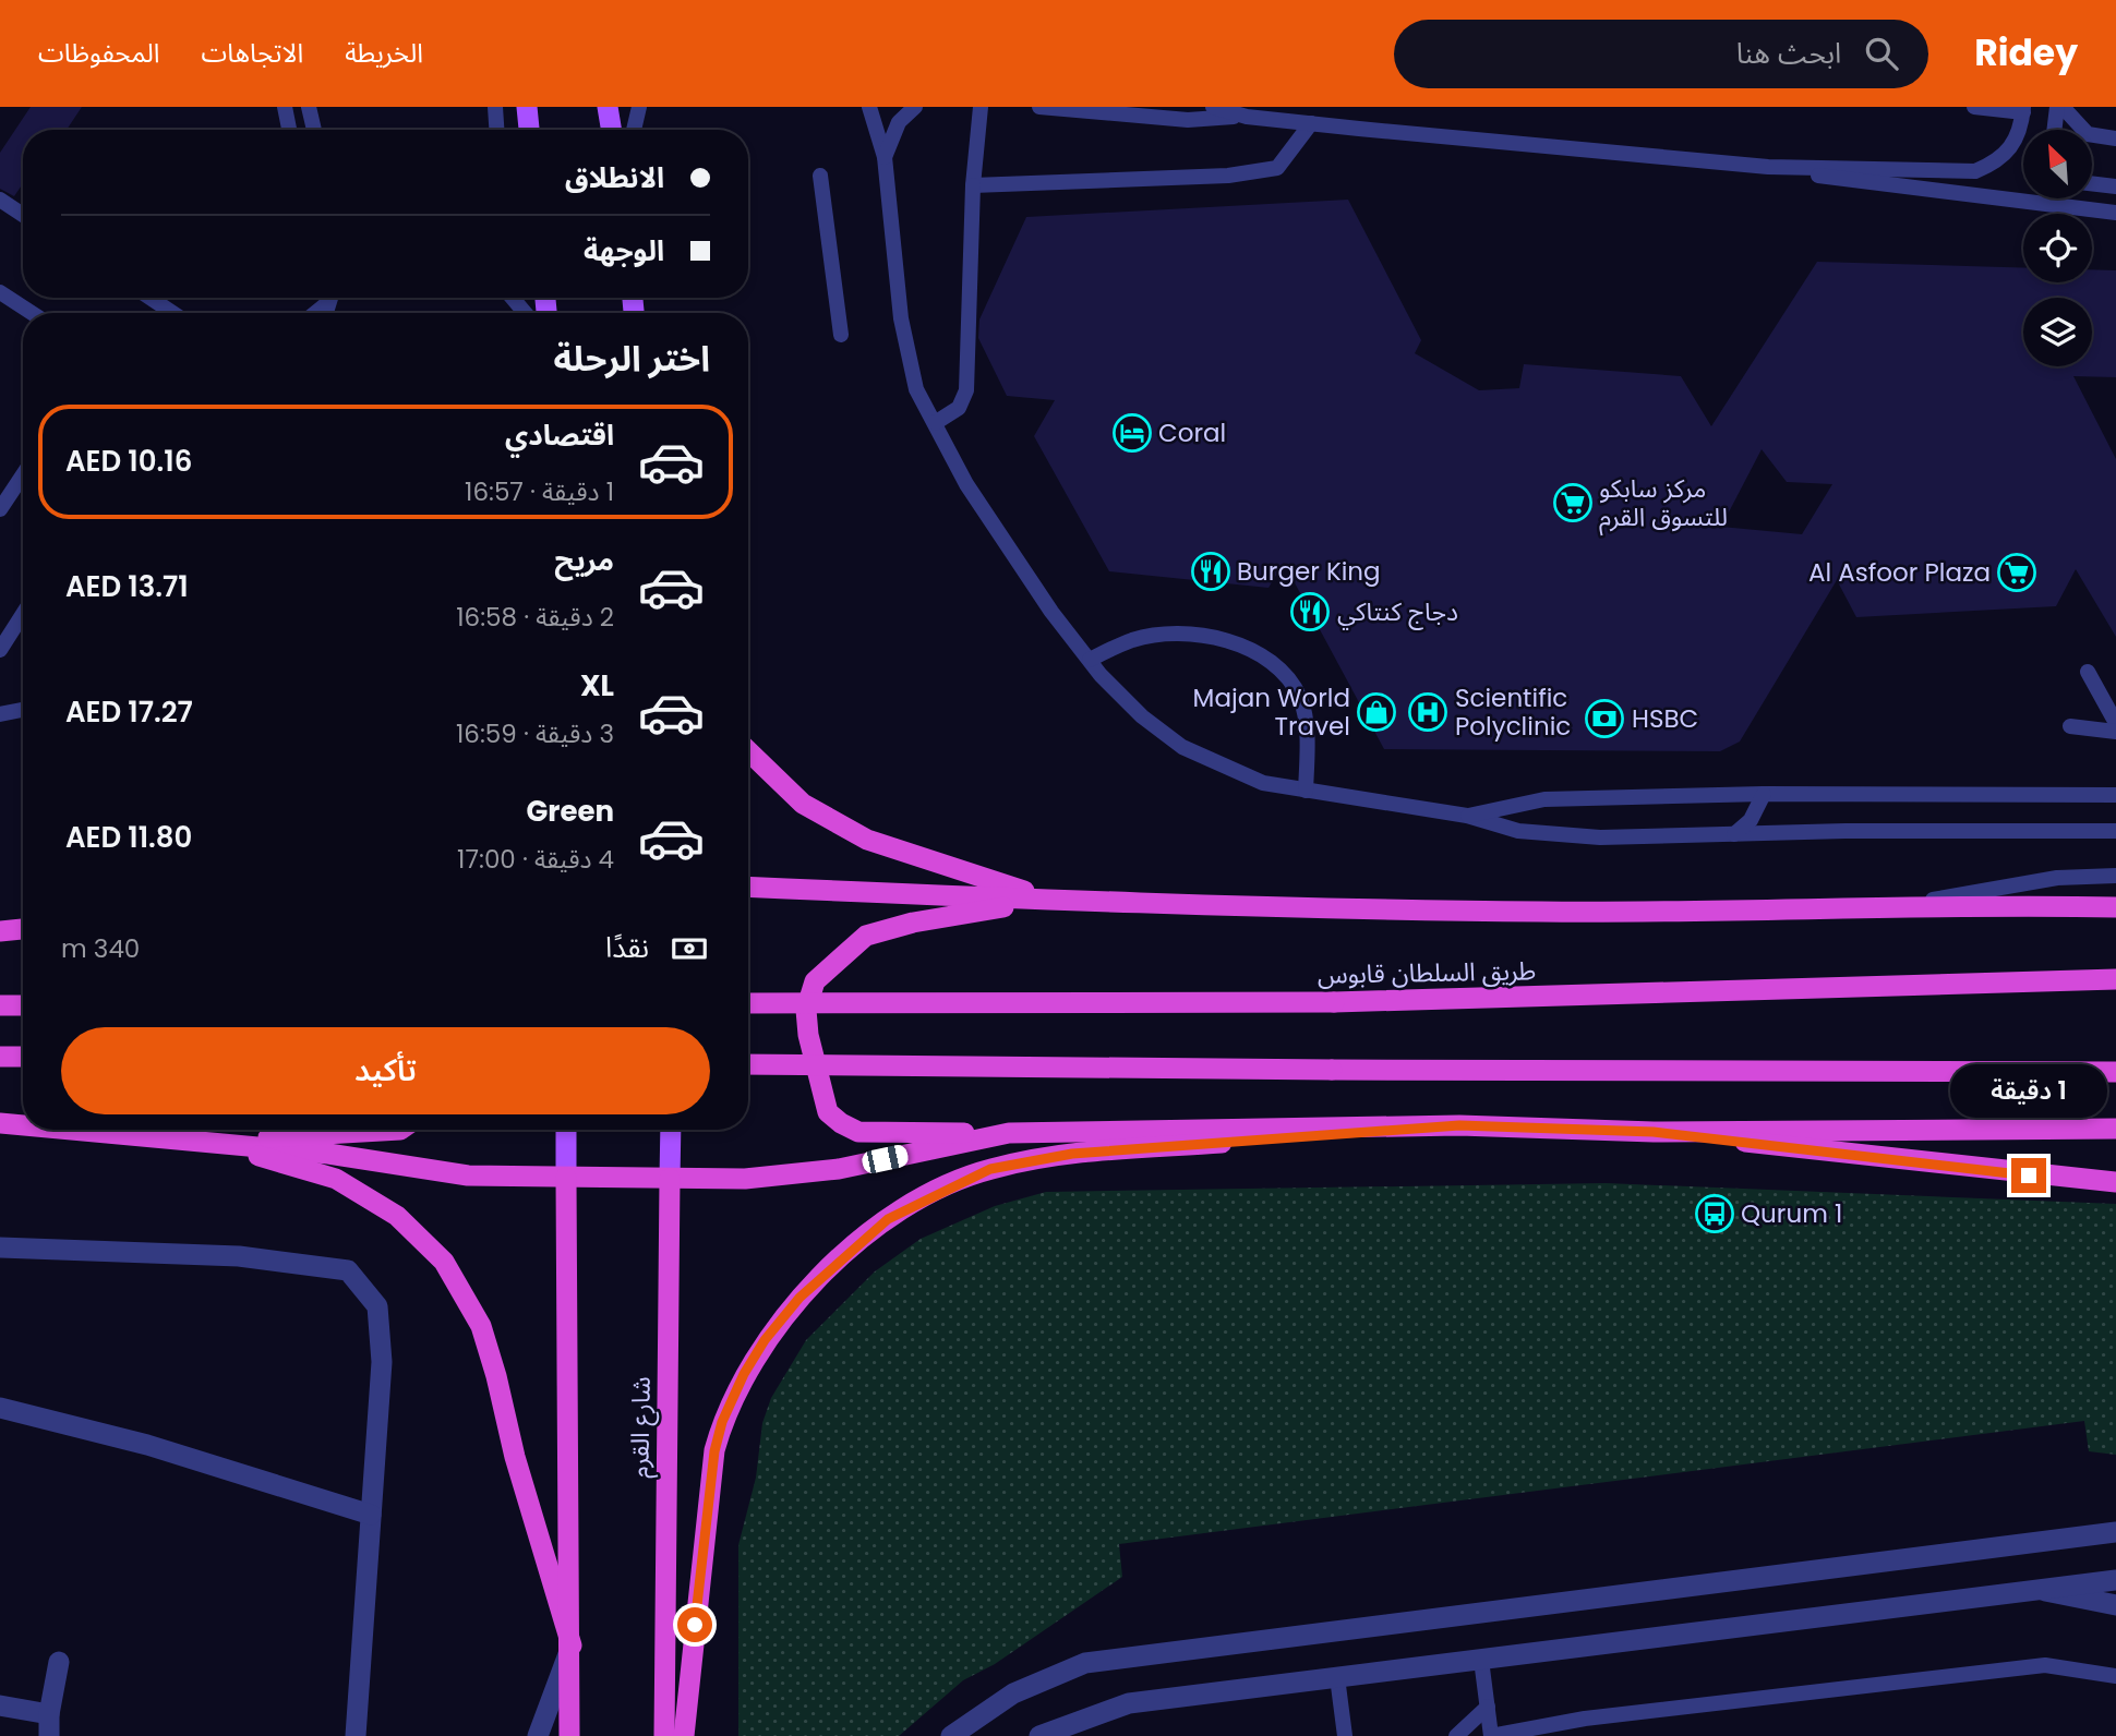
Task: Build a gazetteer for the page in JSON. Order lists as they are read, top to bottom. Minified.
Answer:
{"streets":{"highway":["طريق السلطان قابوس","شارع القرم"]},"places":{"hotel":["Coral"],"supermarket":["مركز سابكو للتسوق القرم","Al Asfoor Plaza"],"restaurant":["Burger King","دجاج كنتاكي"],"shop":["Majan World Travel"],"hospital":["Scientific Polyclinic"],"bank":["HSBC"],"bus stop":["Qurum 1"]},"north":"top left","page":{"header":"Ridey","search":"ابحث هنا","nav":["الخريطة","الاتجاهات","المحفوظات"],"banner":["الانطلاق","الوجهة"],"heading":"اختر الرحلة","list":[{"name":"اقتصادي","note":"1 دقيقة · 16:57","value":"AED 10.16"},{"name":"مريح","note":"2 دقيقة · 16:58","value":"AED 13.71"},{"name":"XL","note":"3 دقيقة · 16:59","value":"AED 17.27"},{"name":"Green","note":"4 دقيقة · 17:00","value":"AED 11.80"}],"pay":["نقدًا","340 m"],"buttons":"تأكيد","bubble":"1 دقيقة"}}
